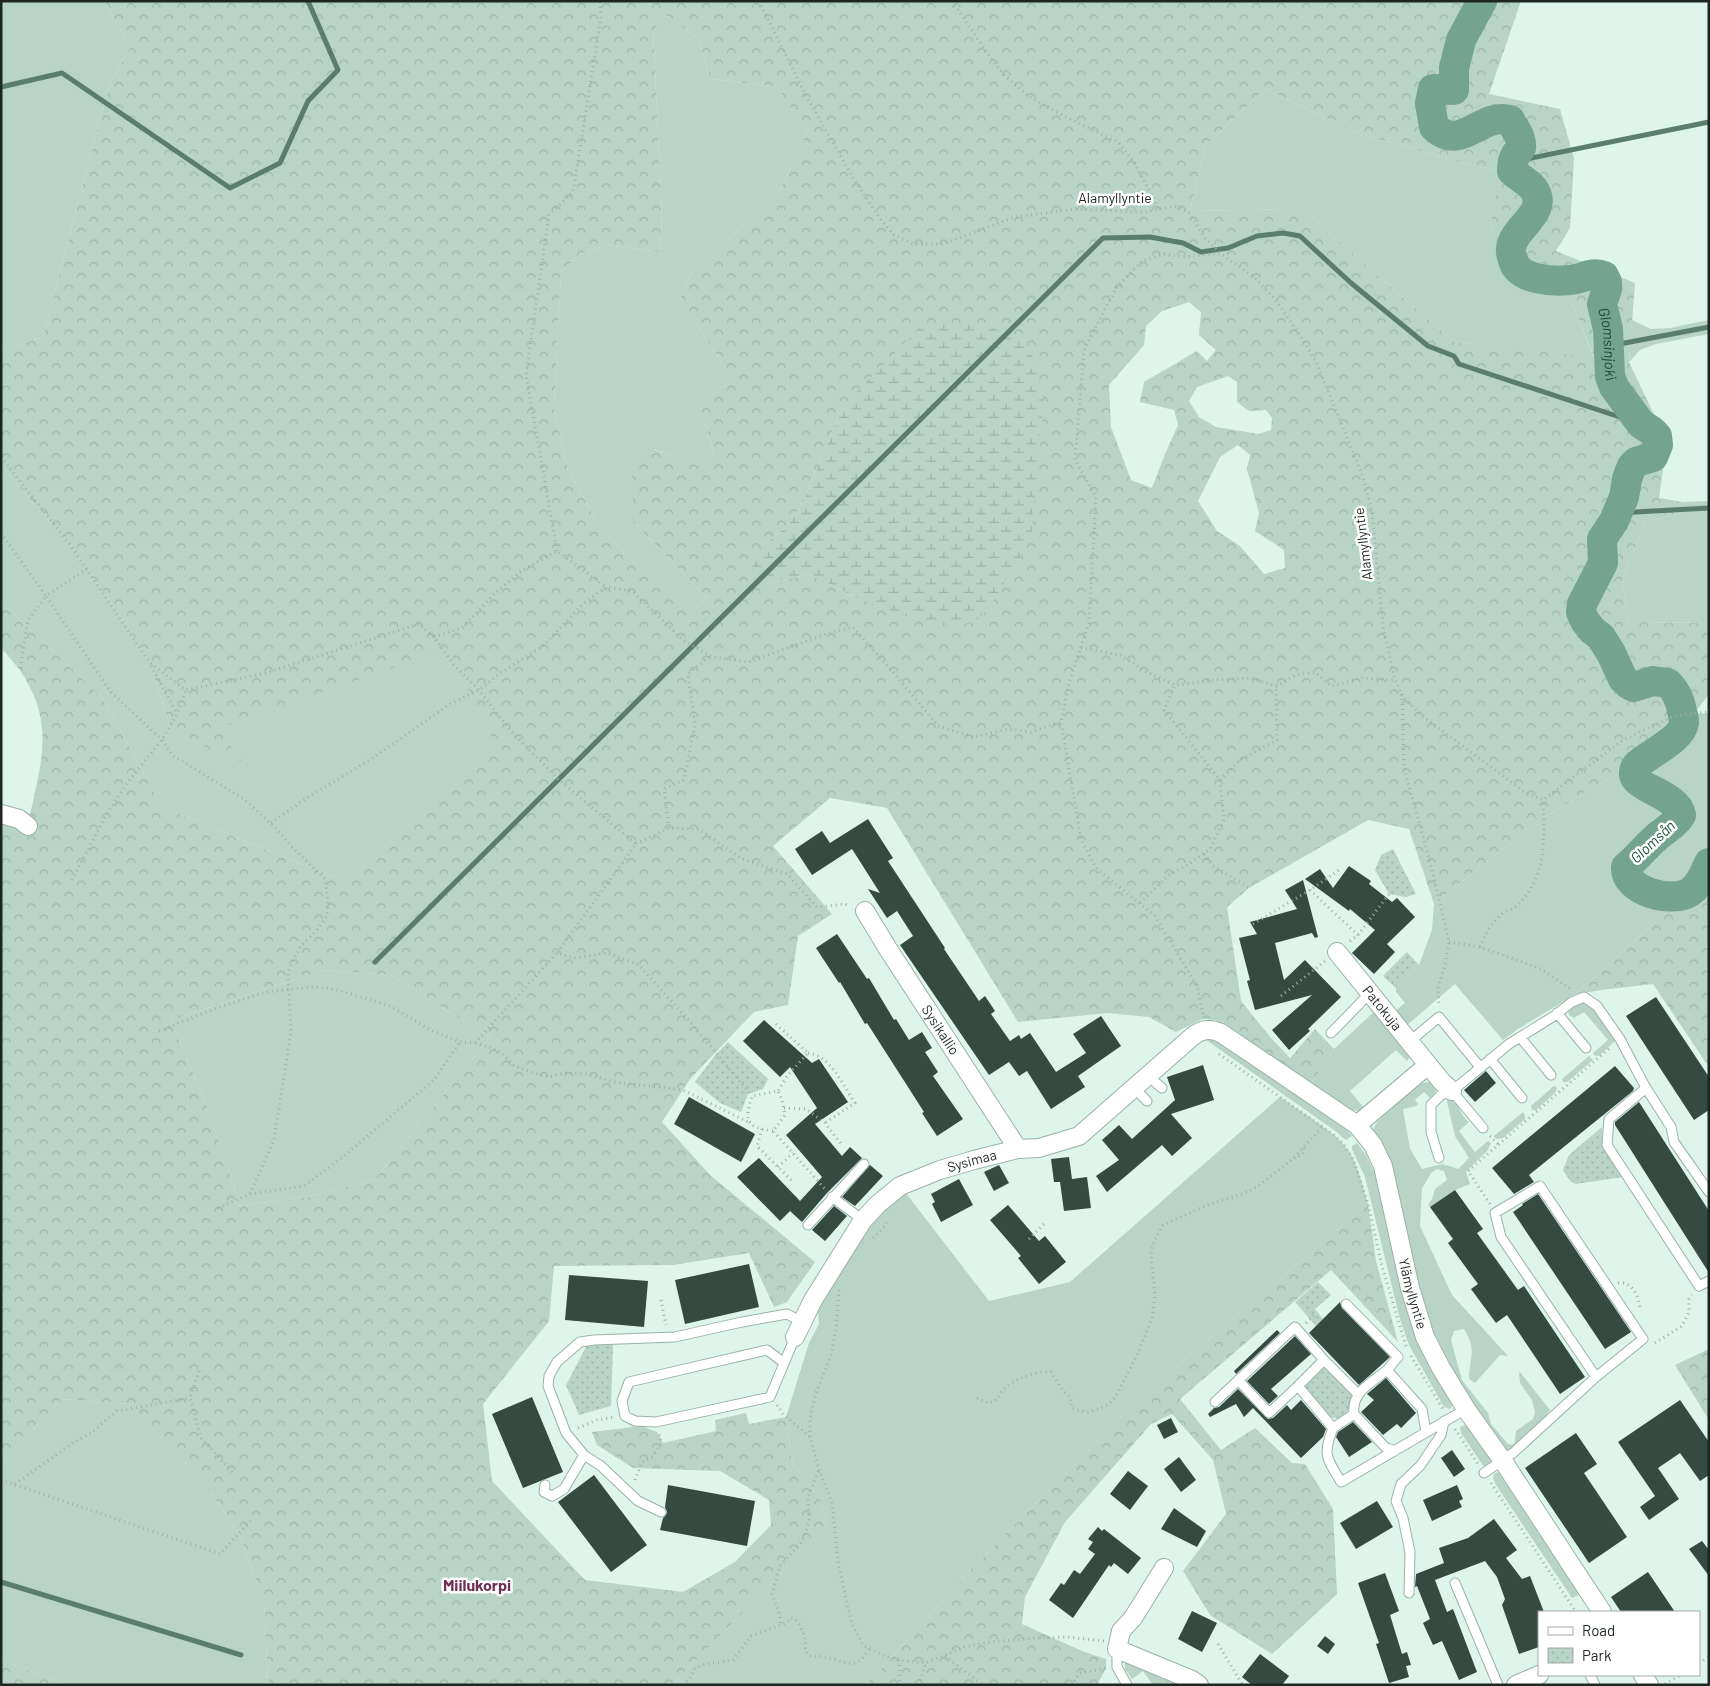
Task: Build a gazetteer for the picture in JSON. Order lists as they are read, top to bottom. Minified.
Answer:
{"streets":{"street":["Patokuja","Sysikallio","Sysimaa","Ylämyllyntie"],"path":["Alamyllyntie"]},"crossings":[["Sysikallio","Sysimaa"],["Sysimaa","Ylämyllyntie"]],"districts":["Miilukorpi"],"water":["Glomsinjoki","Glomsån"],"legend":["Road","Park"]}
